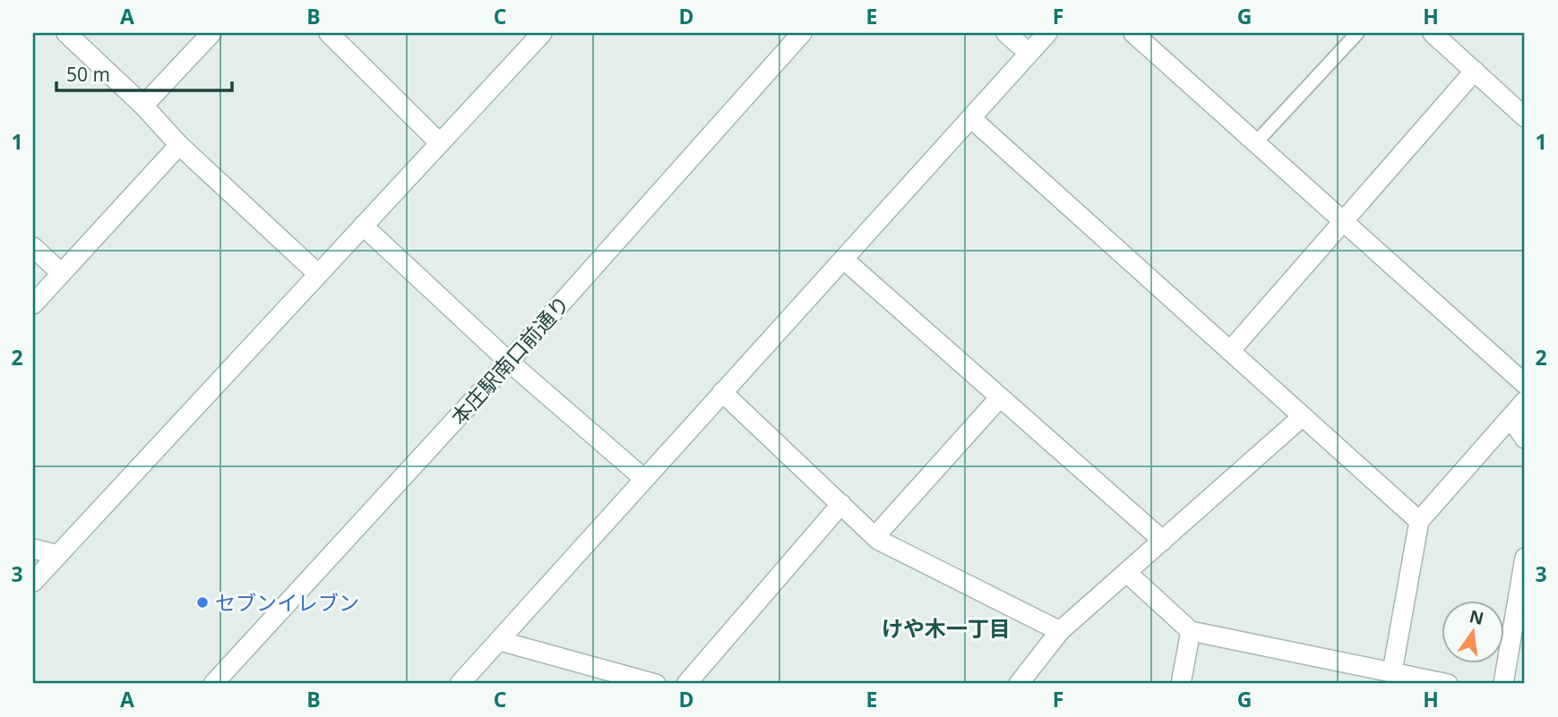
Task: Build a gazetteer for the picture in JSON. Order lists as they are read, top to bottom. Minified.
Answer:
{"streets":{"street":["本庄駅南口前通り"]},"districts":["けや木一丁目"],"places":["セブンイレブン"],"scale_bar":"50 m","north":"top","grid":{"columns":["A","B","C","D","E","F","G","H"],"rows":["1","2","3"]}}
